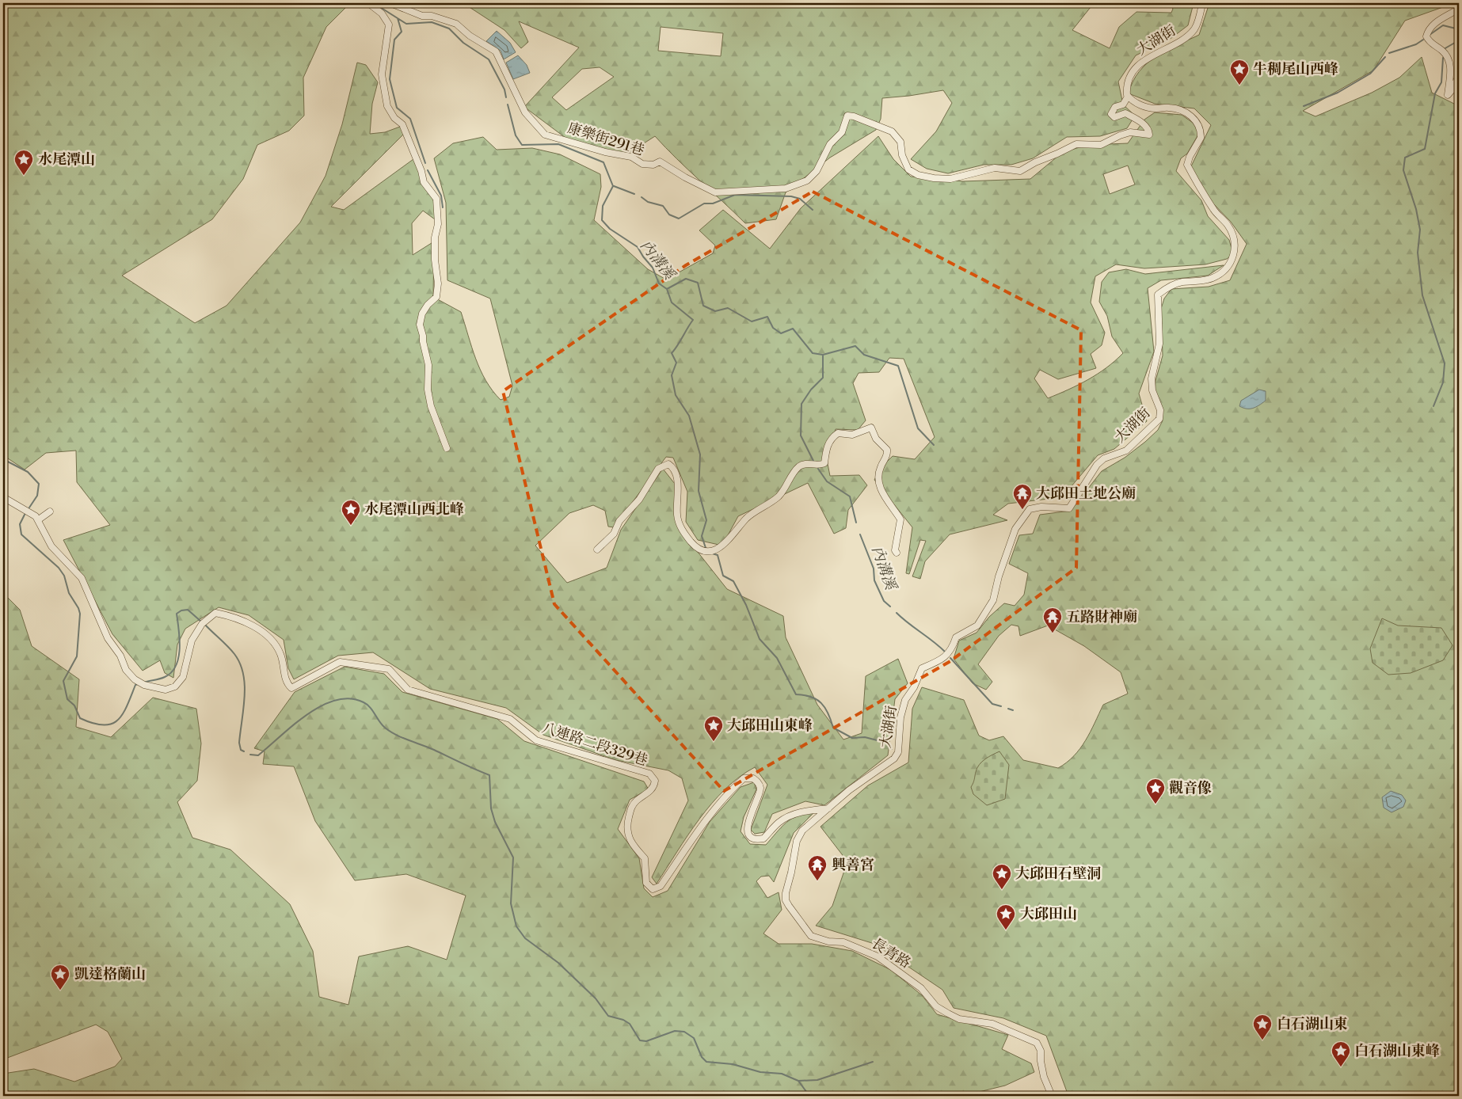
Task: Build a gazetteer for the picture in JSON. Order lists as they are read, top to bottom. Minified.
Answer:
{"streets":{"street":["大湖街","康樂街291巷","八連路二段329巷","長青路"]},"crossings":[["大湖街","康樂街291巷"],["大湖街","八連路二段329巷"],["大湖街","長青路"],["八連路二段329巷","長青路"]],"water":["內溝溪"],"places":{"place":["牛稠尾山西峰","水尾潭山","水尾潭山西北峰","大邱田山東峰","觀音像","大邱田石壁洞","大邱田山","凱達格蘭山","白石湖山東","白石湖山東峰"],"temple":["大邱田土地公廟","五路財神廟","興善宮"]}}
